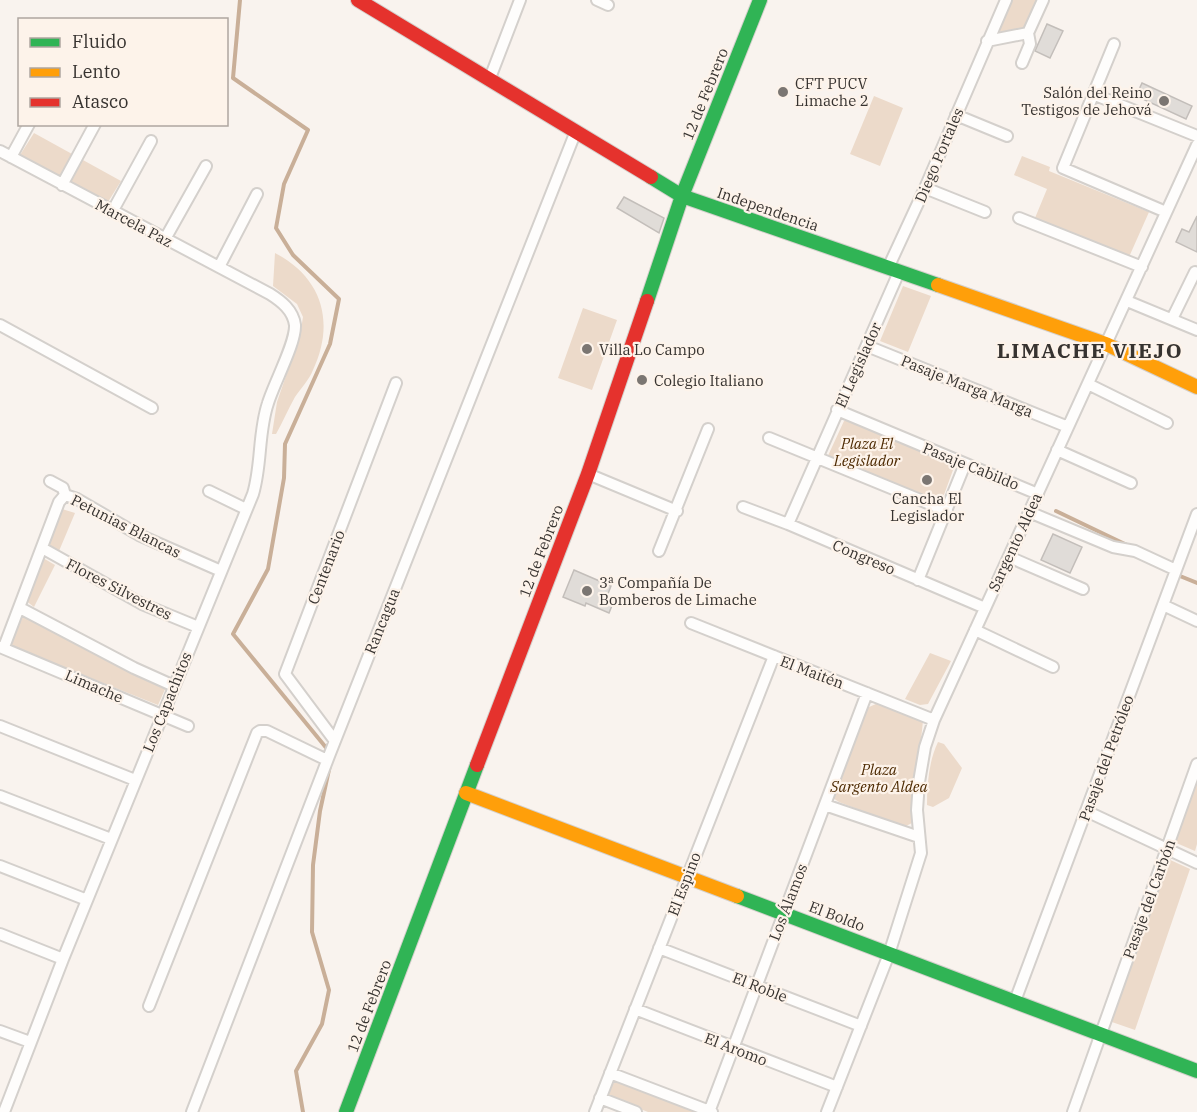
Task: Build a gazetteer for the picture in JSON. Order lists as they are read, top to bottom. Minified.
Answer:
{"streets":{"street":["12 de Febrero","Diego Portales","Independencia","Marcela Paz","El Legislador","Pasaje Marga Marga","Pasaje Cabildo","Petunias Blancas","Sargento Aldea","Congreso","Centenario","Flores Silvestres","Rancagua","El Maitén","Limache","Los Capachitos","Pasaje del Petróleo","El Espino","Pasaje del Carbón","Los Álamos","El Boldo","El Roble","El Aromo"]},"crossings":[["12 de Febrero","Independencia"],["12 de Febrero","El Boldo"],["Diego Portales","Independencia"],["Diego Portales","El Legislador"],["Independencia","El Legislador"],["Independencia","Sargento Aldea"],["Independencia","Rancagua"],["Marcela Paz","Los Capachitos"],["El Legislador","Pasaje Marga Marga"],["El Legislador","Pasaje Cabildo"],["El Legislador","Congreso"],["Pasaje Marga Marga","Sargento Aldea"],["Pasaje Cabildo","Sargento Aldea"],["Petunias Blancas","Los Capachitos"],["Sargento Aldea","Congreso"],["Sargento Aldea","El Maitén"],["Sargento Aldea","El Boldo"],["Sargento Aldea","El Roble"],["Sargento Aldea","El Aromo"],["Centenario","Rancagua"],["Flores Silvestres","Los Capachitos"],["El Maitén","El Espino"],["El Maitén","Los Álamos"],["Limache","Los Capachitos"],["Pasaje del Petróleo","El Boldo"],["El Espino","El Boldo"],["El Espino","El Roble"],["El Espino","El Aromo"],["Pasaje del Carbón","El Boldo"],["Los Álamos","El Boldo"],["Los Álamos","El Roble"],["Los Álamos","El Aromo"]],"districts":["LIMACHE VIEJO"],"parks":["Plaza El Legislador","Plaza Sargento Aldea"],"places":["CFT PUCV Limache 2","Salón del Reino Testigos de Jehová","Villa Lo Campo","Colegio Italiano","Cancha El Legislador","3ª Compañía De Bomberos de Limache"],"legend":["Fluido","Lento","Atasco"]}
